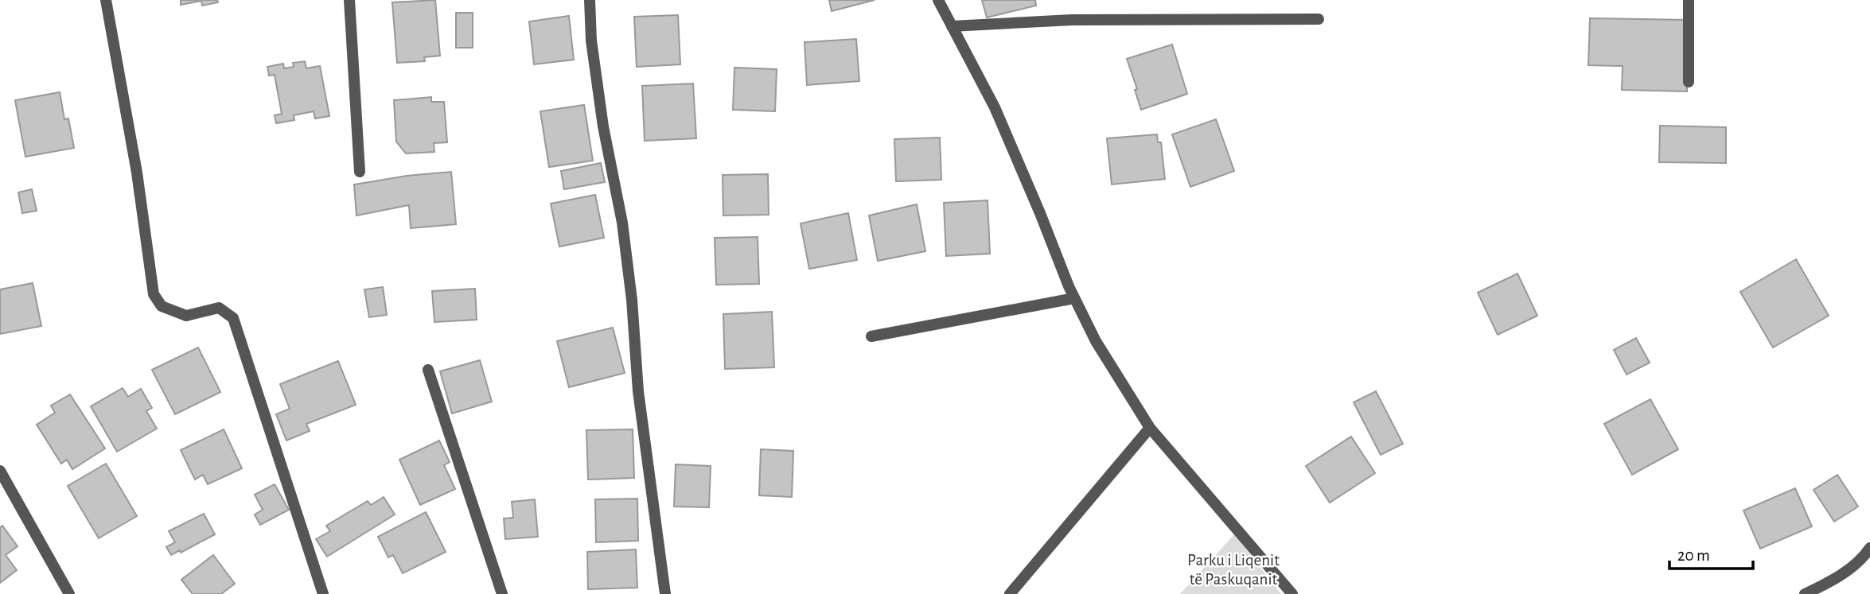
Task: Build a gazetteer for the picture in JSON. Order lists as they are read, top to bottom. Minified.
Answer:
{"parks":["Parku i Liqenit të Paskuqanit"],"scale_bar":"20 m"}
